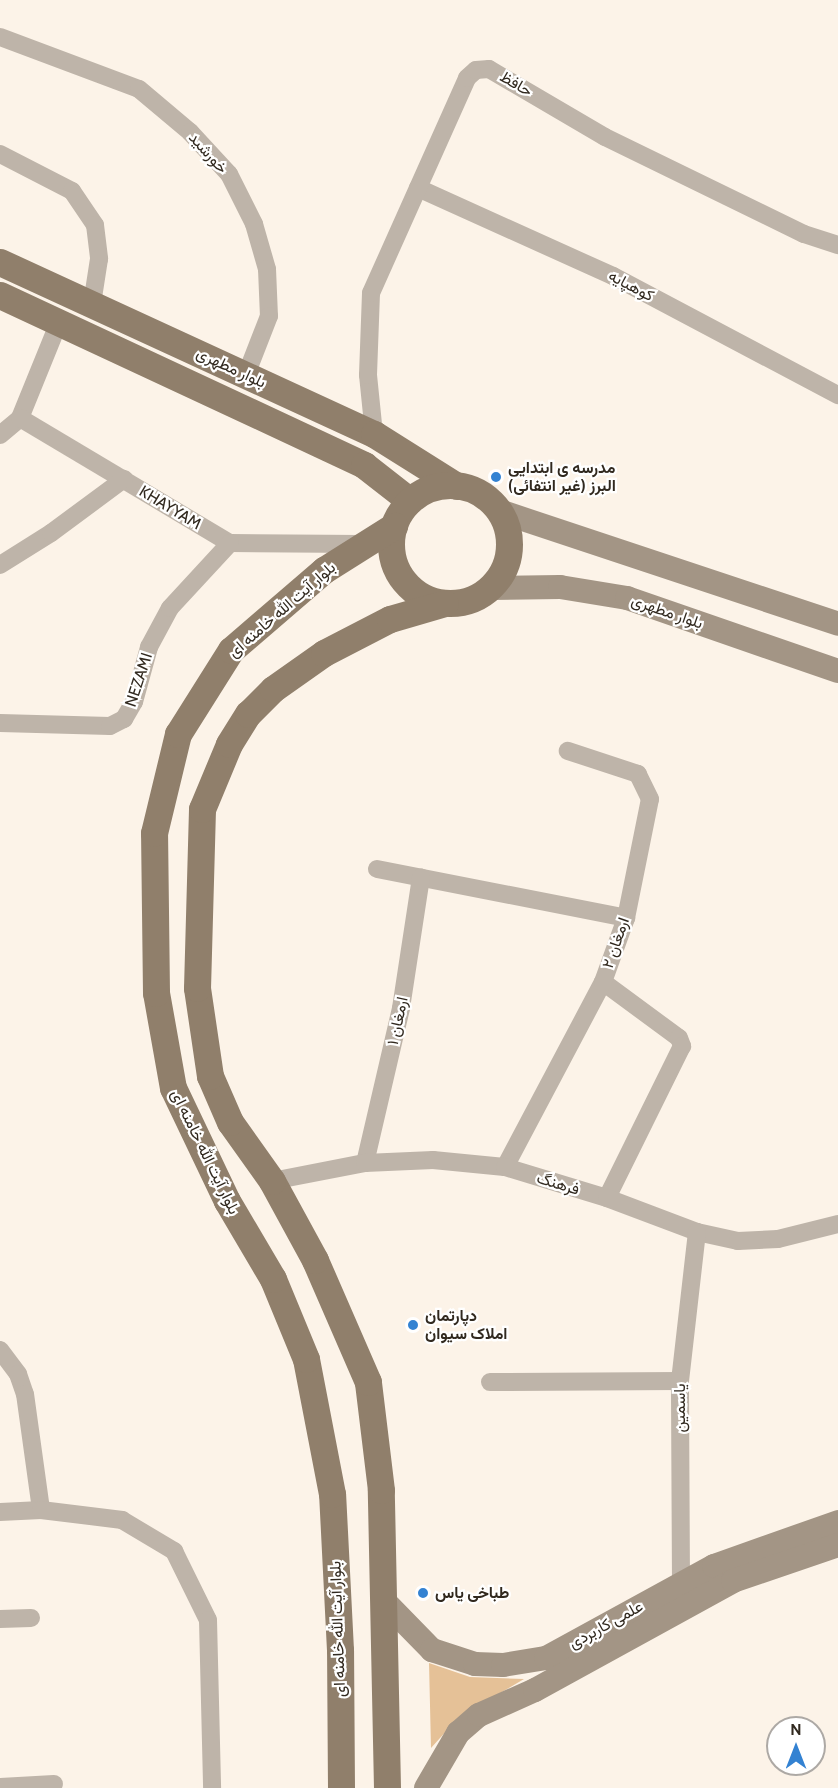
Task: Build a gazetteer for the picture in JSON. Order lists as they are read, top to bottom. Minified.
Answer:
{"streets":{"main road":["بلوار مطهری","بلوار آیت الله خامنه ای"],"street":["حافظ","خورشید","کوهپایه","KHAYYAM","NEZAMI","ارمغان ۲","ارمغان ۱","فرهنگ","یاسمین","علمی کاربردی"]},"crossings":[["حافظ","کوهپایه"],["حافظ","بلوار مطهری"],["خورشید","بلوار مطهری"],["بلوار مطهری","بلوار آیت الله خامنه ای"],["KHAYYAM","NEZAMI"],["ارمغان ۲","فرهنگ"],["ارمغان ۱","فرهنگ"],["فرهنگ","یاسمین"],["یاسمین","علمی کاربردی"]],"places":["مدرسه ی ابتدایی (غیر انتفائی) البرز","دپارتمان املاک سیوان","طباخی یاس"],"north":"top"}
